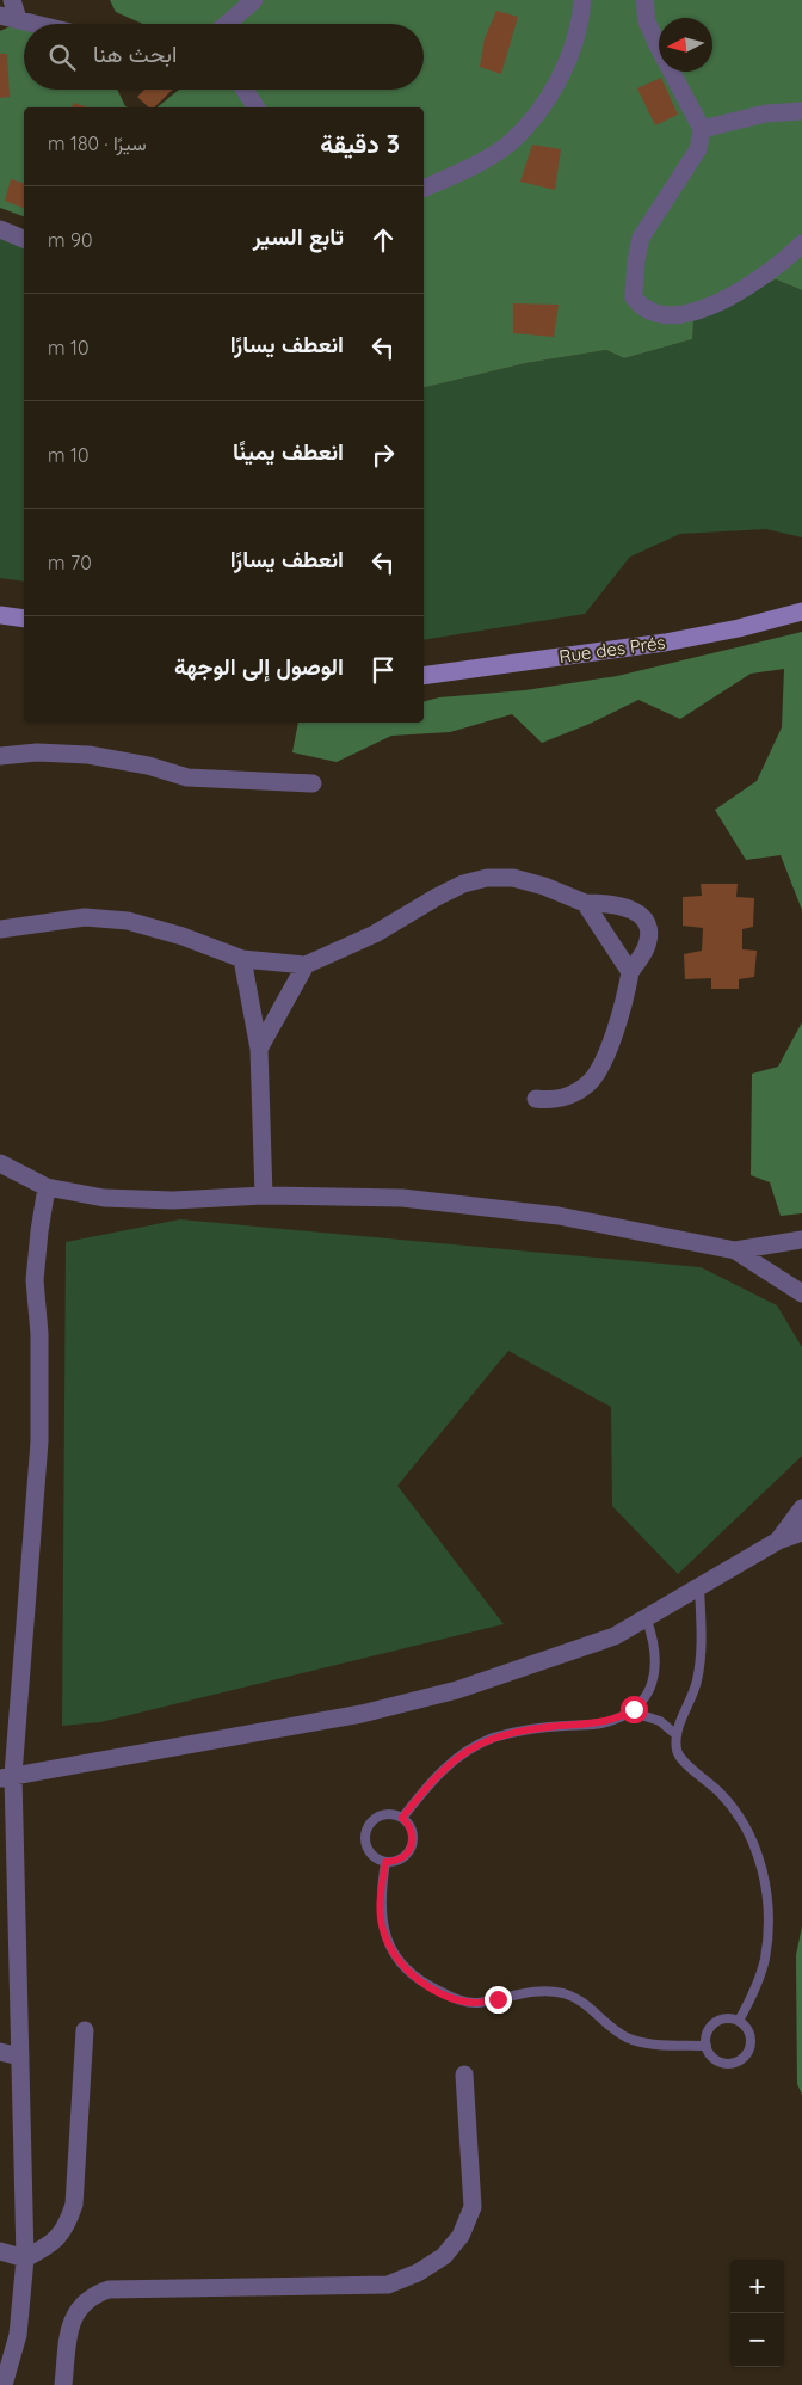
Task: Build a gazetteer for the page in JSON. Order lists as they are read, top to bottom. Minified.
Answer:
{"streets":{"street":["Rue des Prés"]},"north":"left","page":{"search":"ابحث هنا","heading":["3 دقيقة","سيرًا · 180 m"],"list":[["تابع السير","90 m"],["انعطف يسارًا","10 m"],["انعطف يمينًا","10 m"],["انعطف يسارًا","70 m"],"الوصول إلى الوجهة"],"map_buttons":["+","−"]}}
